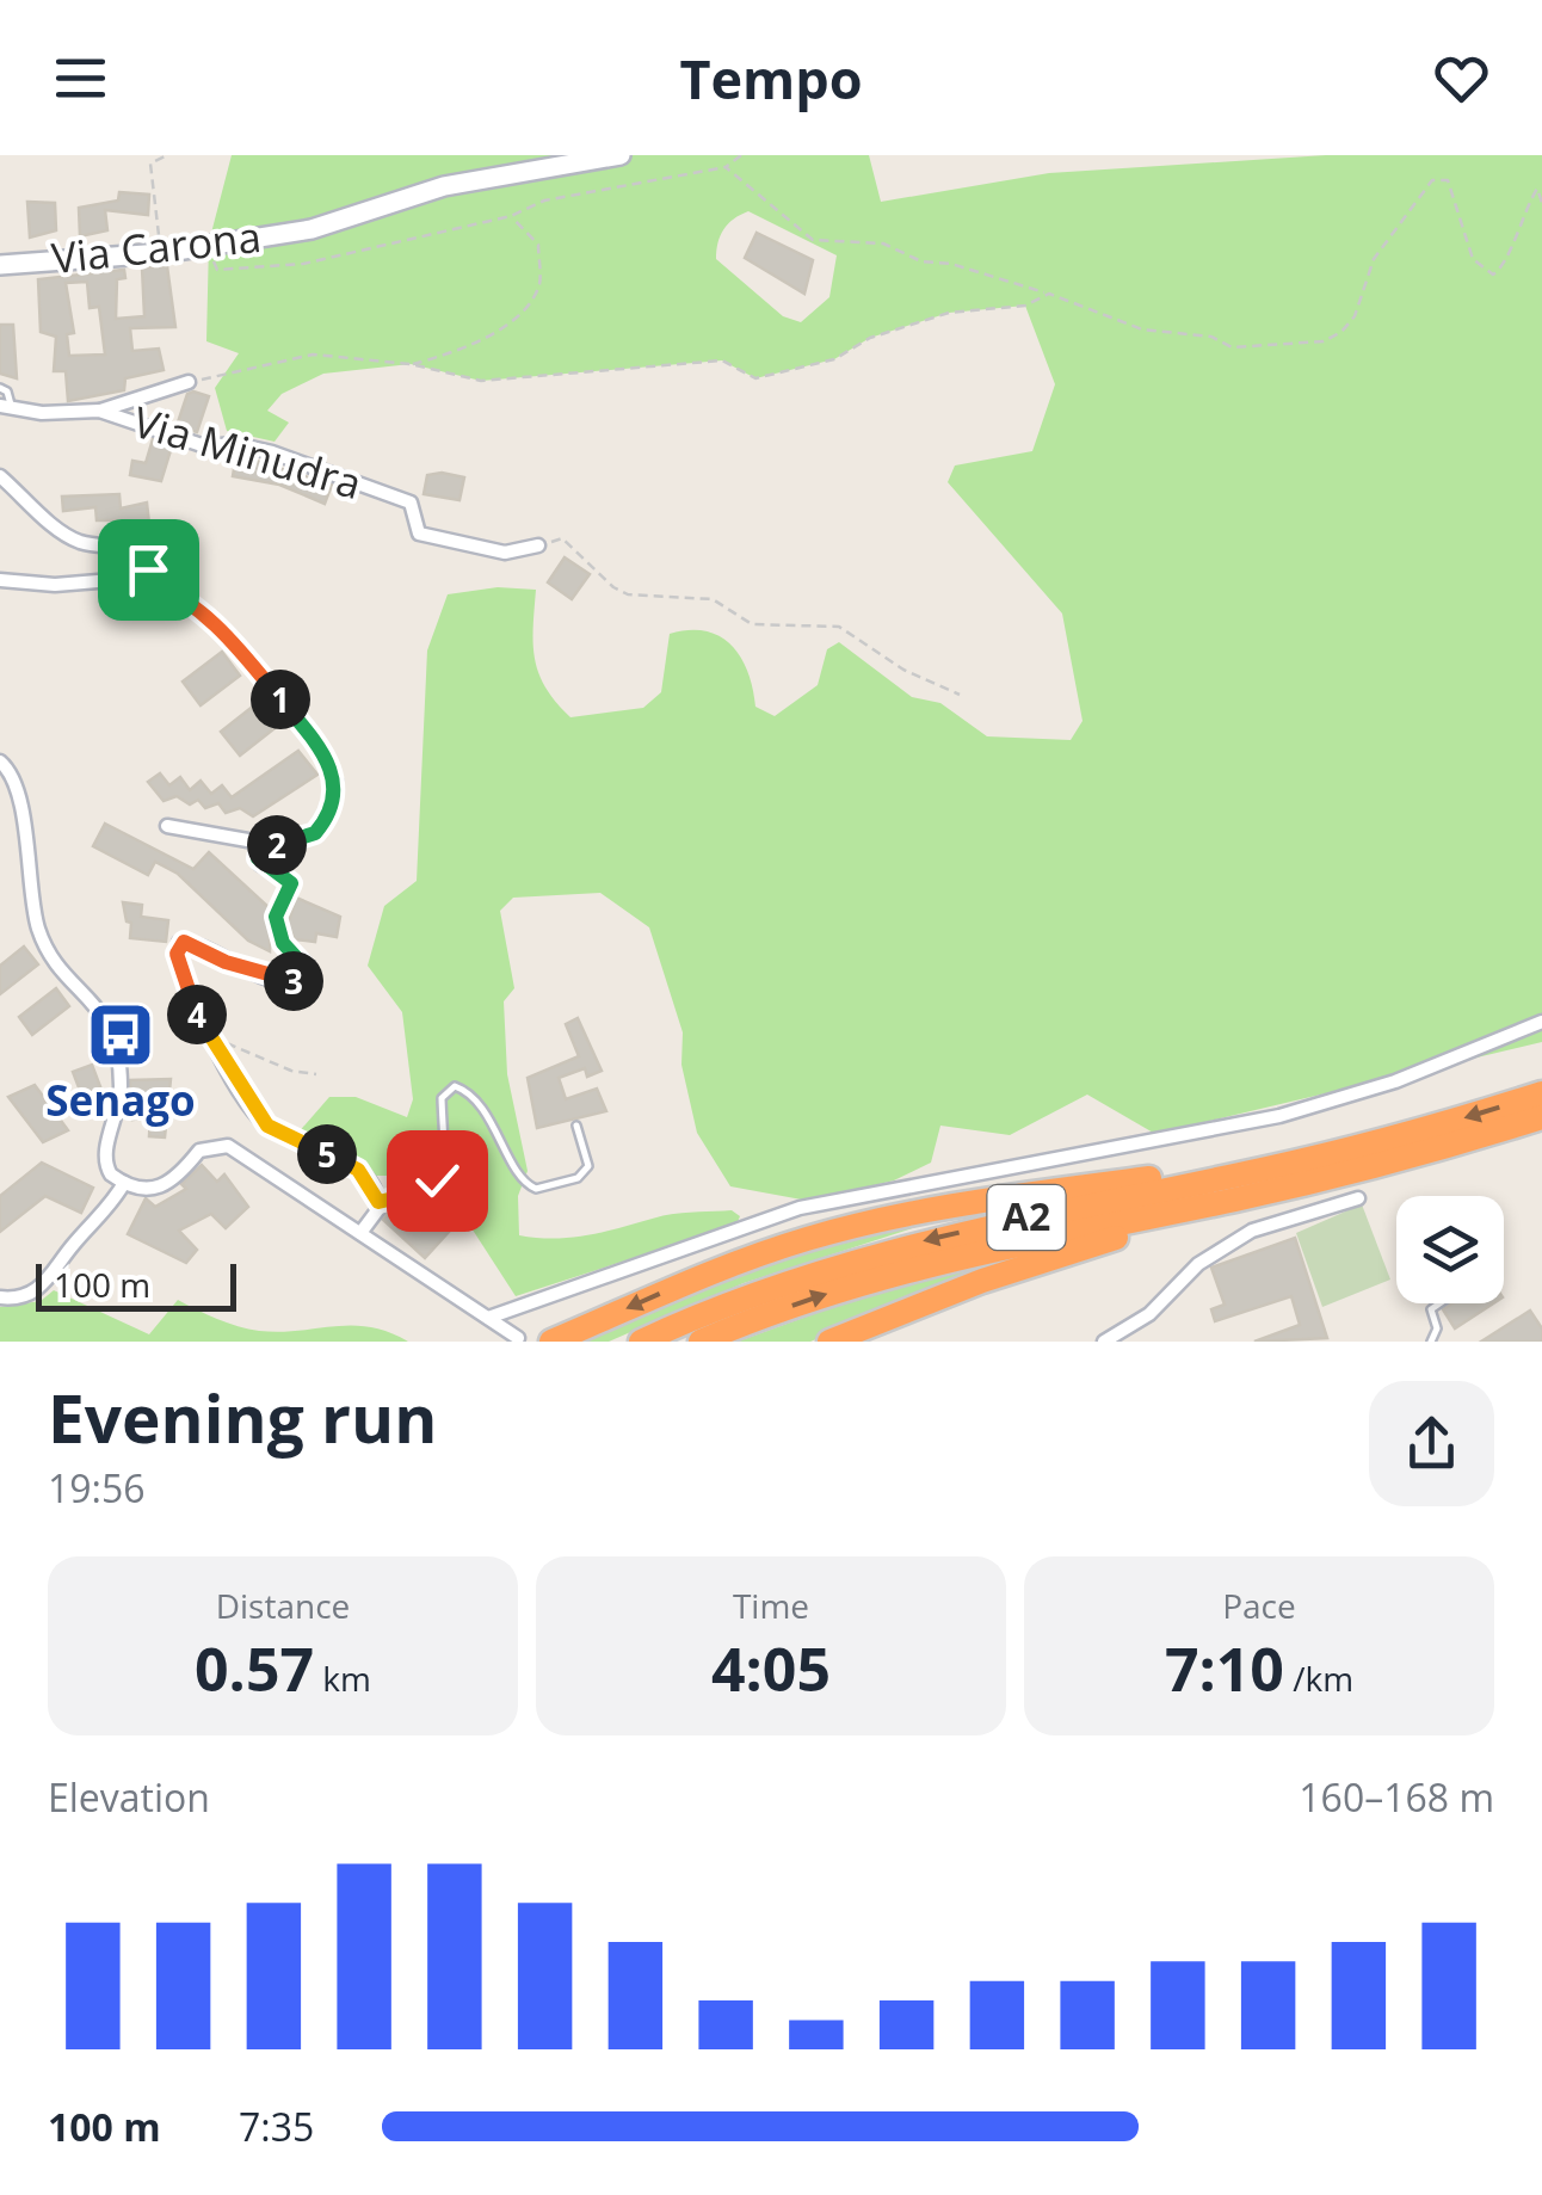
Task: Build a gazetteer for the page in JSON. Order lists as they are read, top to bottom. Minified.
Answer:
{"streets":{"highway":["A2"],"street":["Via Carona","Via Minudra"]},"places":{"bus stop":["Senago"]},"scale_bar":"100 m","page":{"header":"Tempo","pins":["1","2","3","4","5"],"scale":"100 m","heading":["Evening run","19:56"],"stats":[["Distance","0.57 km"],["Time","4:05"],["Pace","7:10 /km"]],"chart":["Elevation","160–168 m"],"list":[{"name":"100 m","note":"7:35"}]}}
